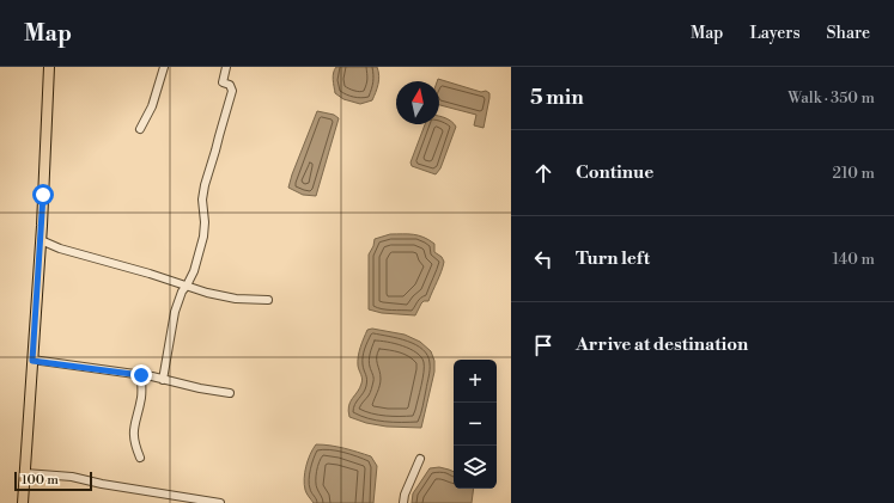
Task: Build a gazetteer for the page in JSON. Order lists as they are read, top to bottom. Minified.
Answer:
{"scale_bar":"100 m","north":"top","page":{"header":"Map","nav":["Map","Layers","Share"],"heading":["5 min","Walk · 350 m"],"list":[["Continue","210 m"],["Turn left","140 m"],"Arrive at destination"],"map_buttons":["+","−"],"scale":"100 m"}}
